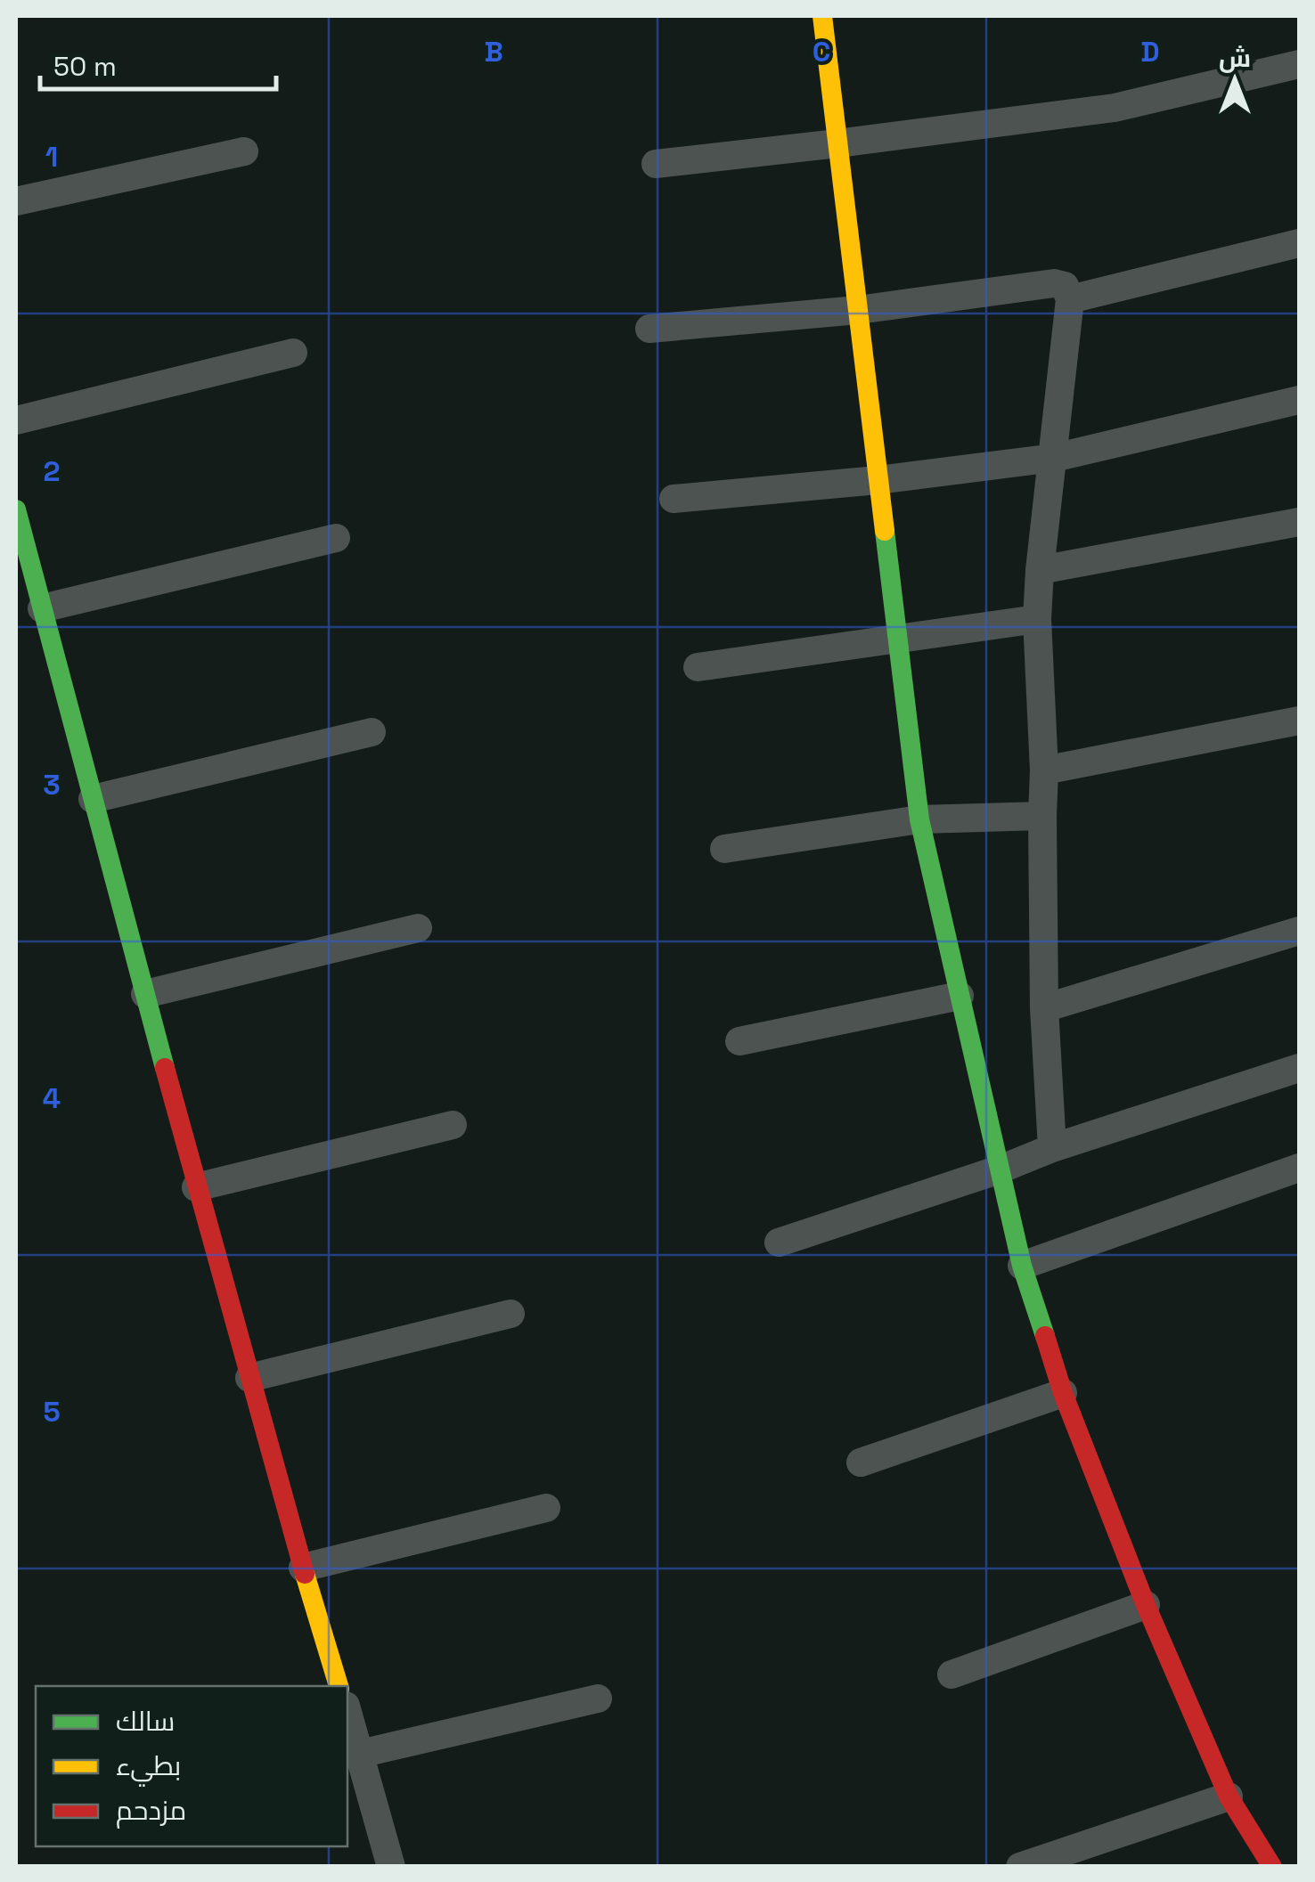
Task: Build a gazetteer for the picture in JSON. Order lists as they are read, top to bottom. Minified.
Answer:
{"legend":["سالك","بطيء","مزدحم"],"scale_bar":"50 m","north":"top","grid":{"columns":["B","C","D"],"rows":["1","2","3","4","5"]}}
